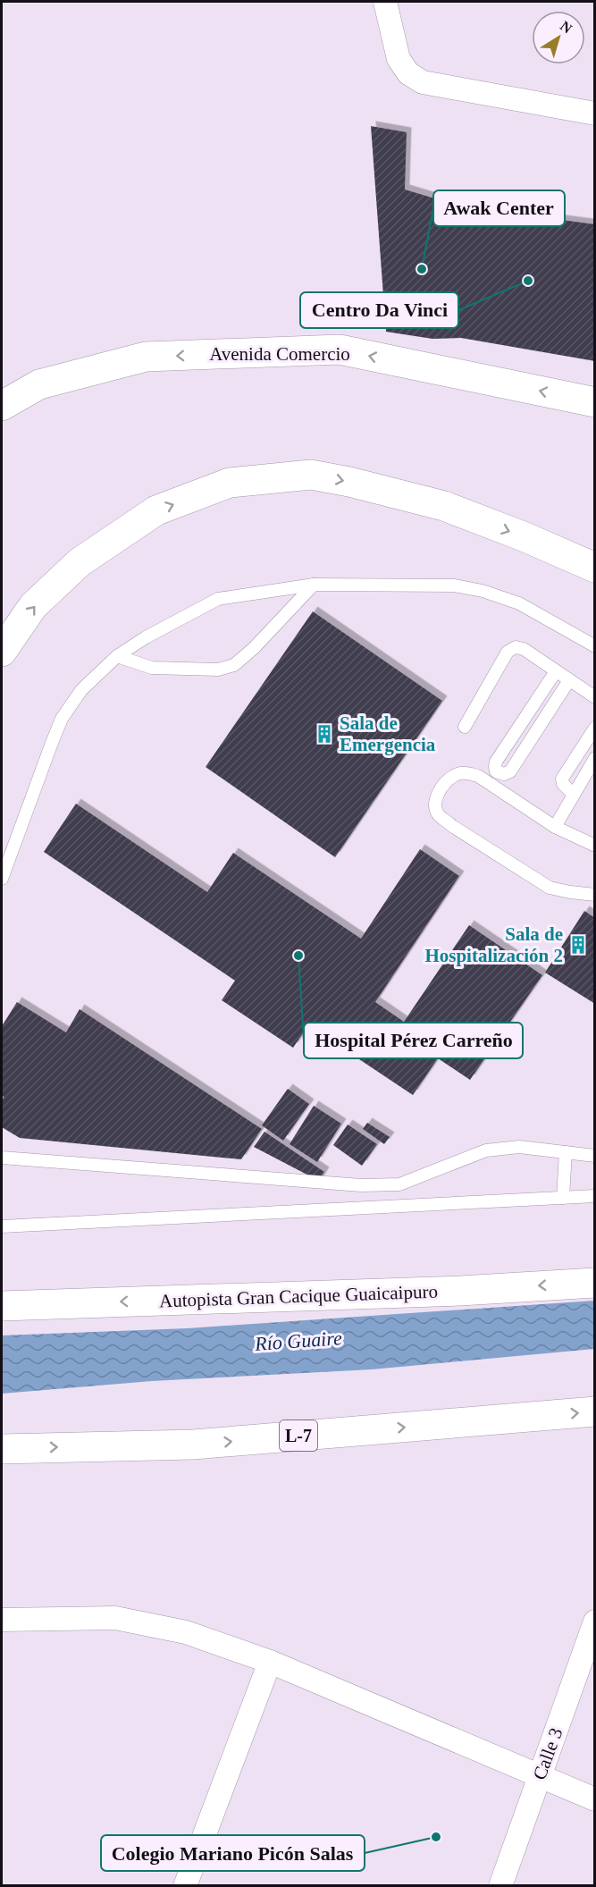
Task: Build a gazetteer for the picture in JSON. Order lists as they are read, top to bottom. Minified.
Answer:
{"streets":{"main road":["Avenida Comercio","Autopista Gran Cacique Guaicaipuro","L-7"],"street":["Calle 3"]},"one_way":["Avenida Comercio"],"water":["Río Guaire"],"places":{"other":["Awak Center","Centro Da Vinci","Hospital Pérez Carreño","Colegio Mariano Picón Salas"],"building":["Sala de Emergencia","Sala de Hospitalización 2"]},"north":"top right"}
